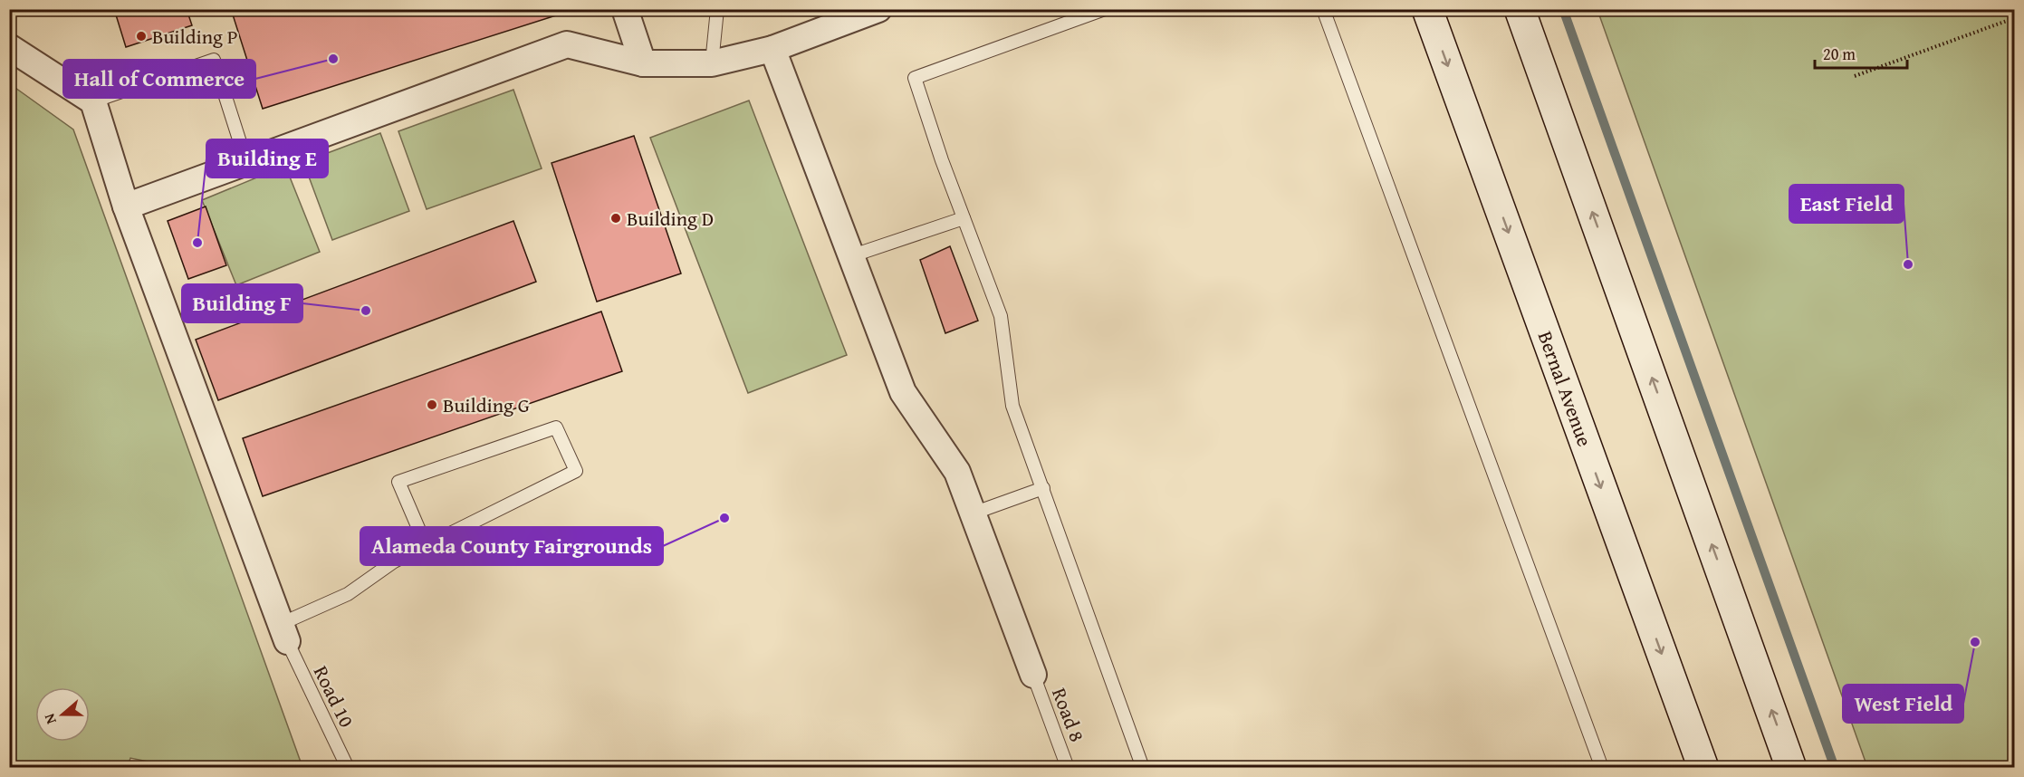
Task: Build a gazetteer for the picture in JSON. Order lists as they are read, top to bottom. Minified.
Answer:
{"streets":{"main road":["Bernal Avenue"],"lane":["Road 10","Road 8"]},"places":["Building P","Hall of Commerce","Building D","Building E","East Field","Building F","Building G","Alameda County Fairgrounds","West Field"],"scale_bar":"20 m","north":"left"}
